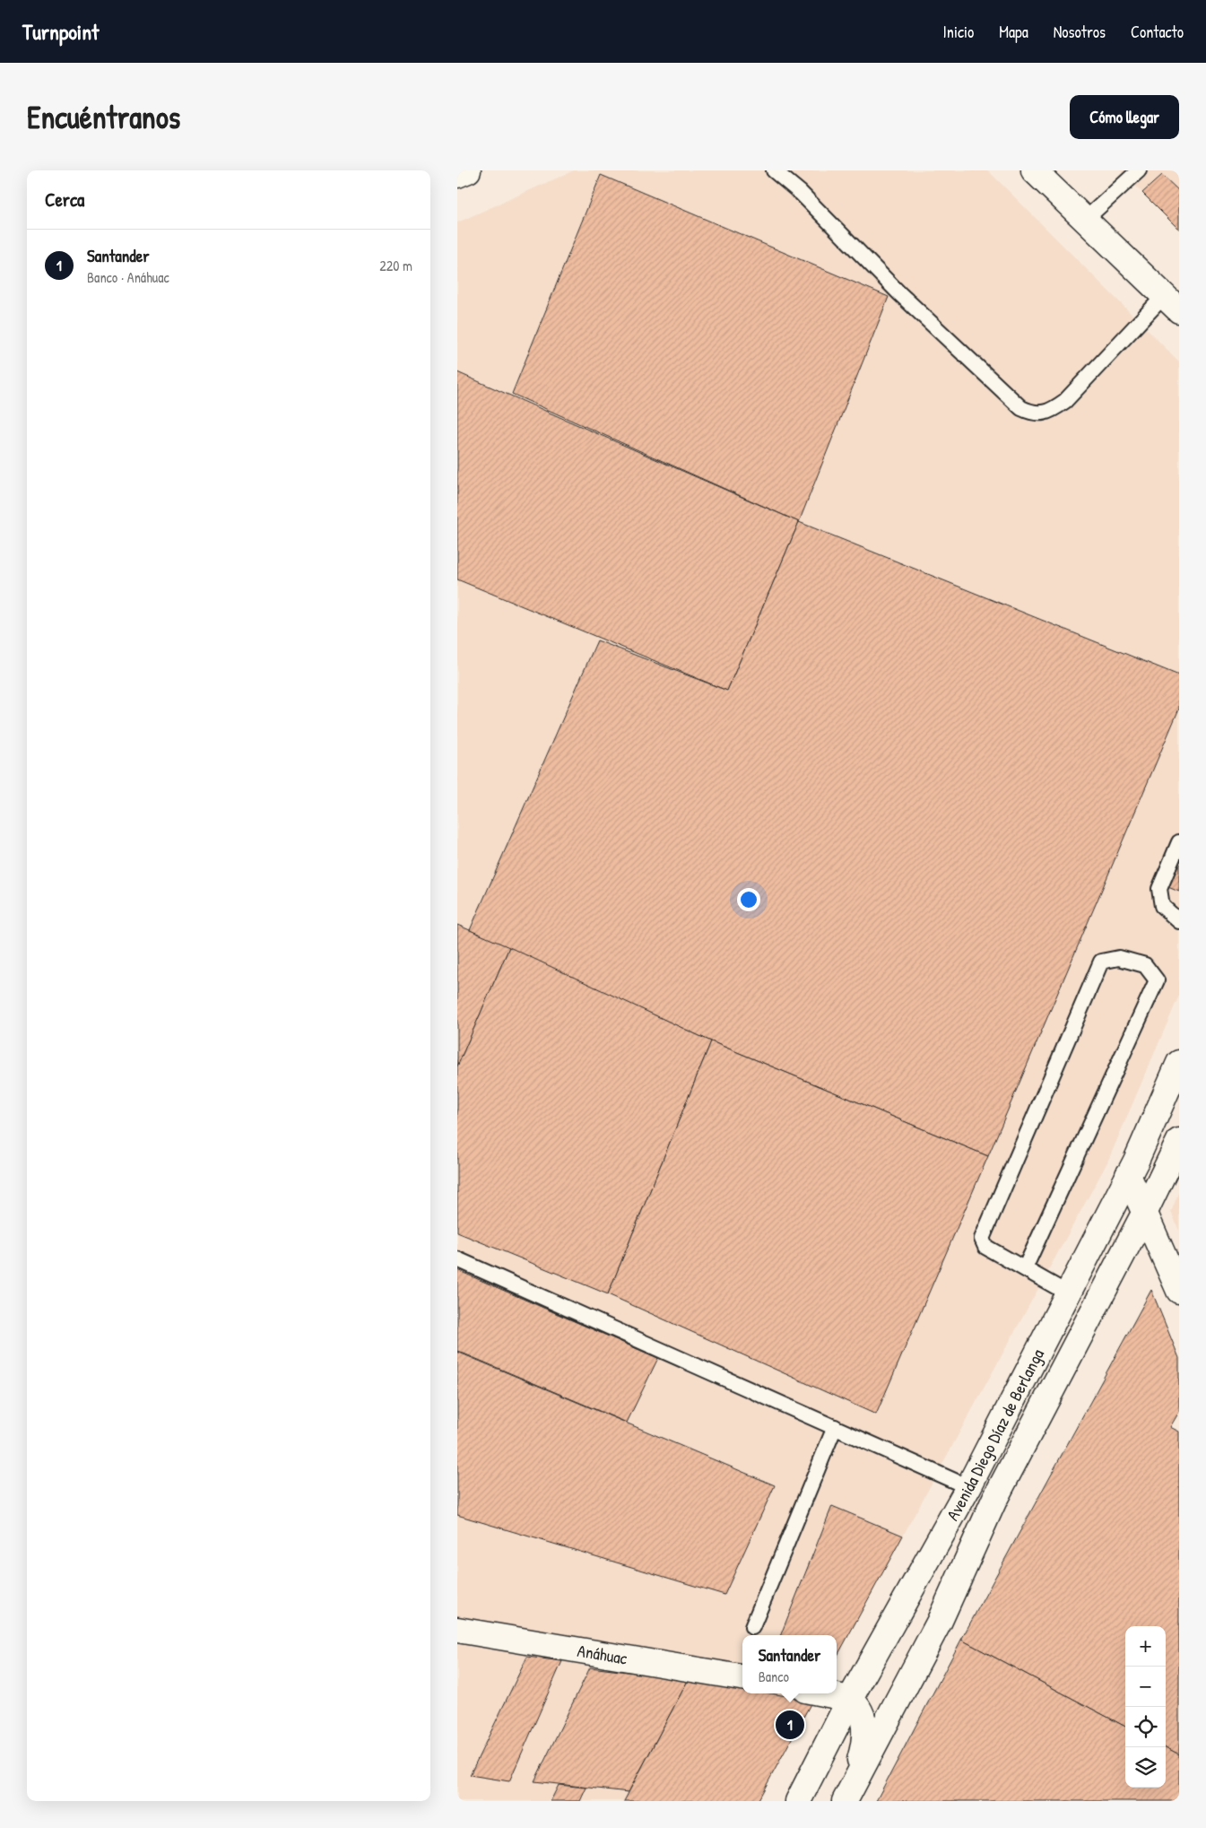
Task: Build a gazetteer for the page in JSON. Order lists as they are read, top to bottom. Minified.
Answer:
{"streets":{"main road":["Avenida Diego Díaz de Berlanga","Anáhuac"]},"page":{"header":"Turnpoint","nav":["Inicio","Mapa","Nosotros","Contacto"],"buttons":"Cómo llegar","title":"Encuéntranos","heading":"Cerca","list":[{"mark":"1","name":"Santander","note":"Banco · Anáhuac","value":"220 m"}],"map_buttons":["+","−"],"popup":["Santander","Banco"],"pins":"1"}}
